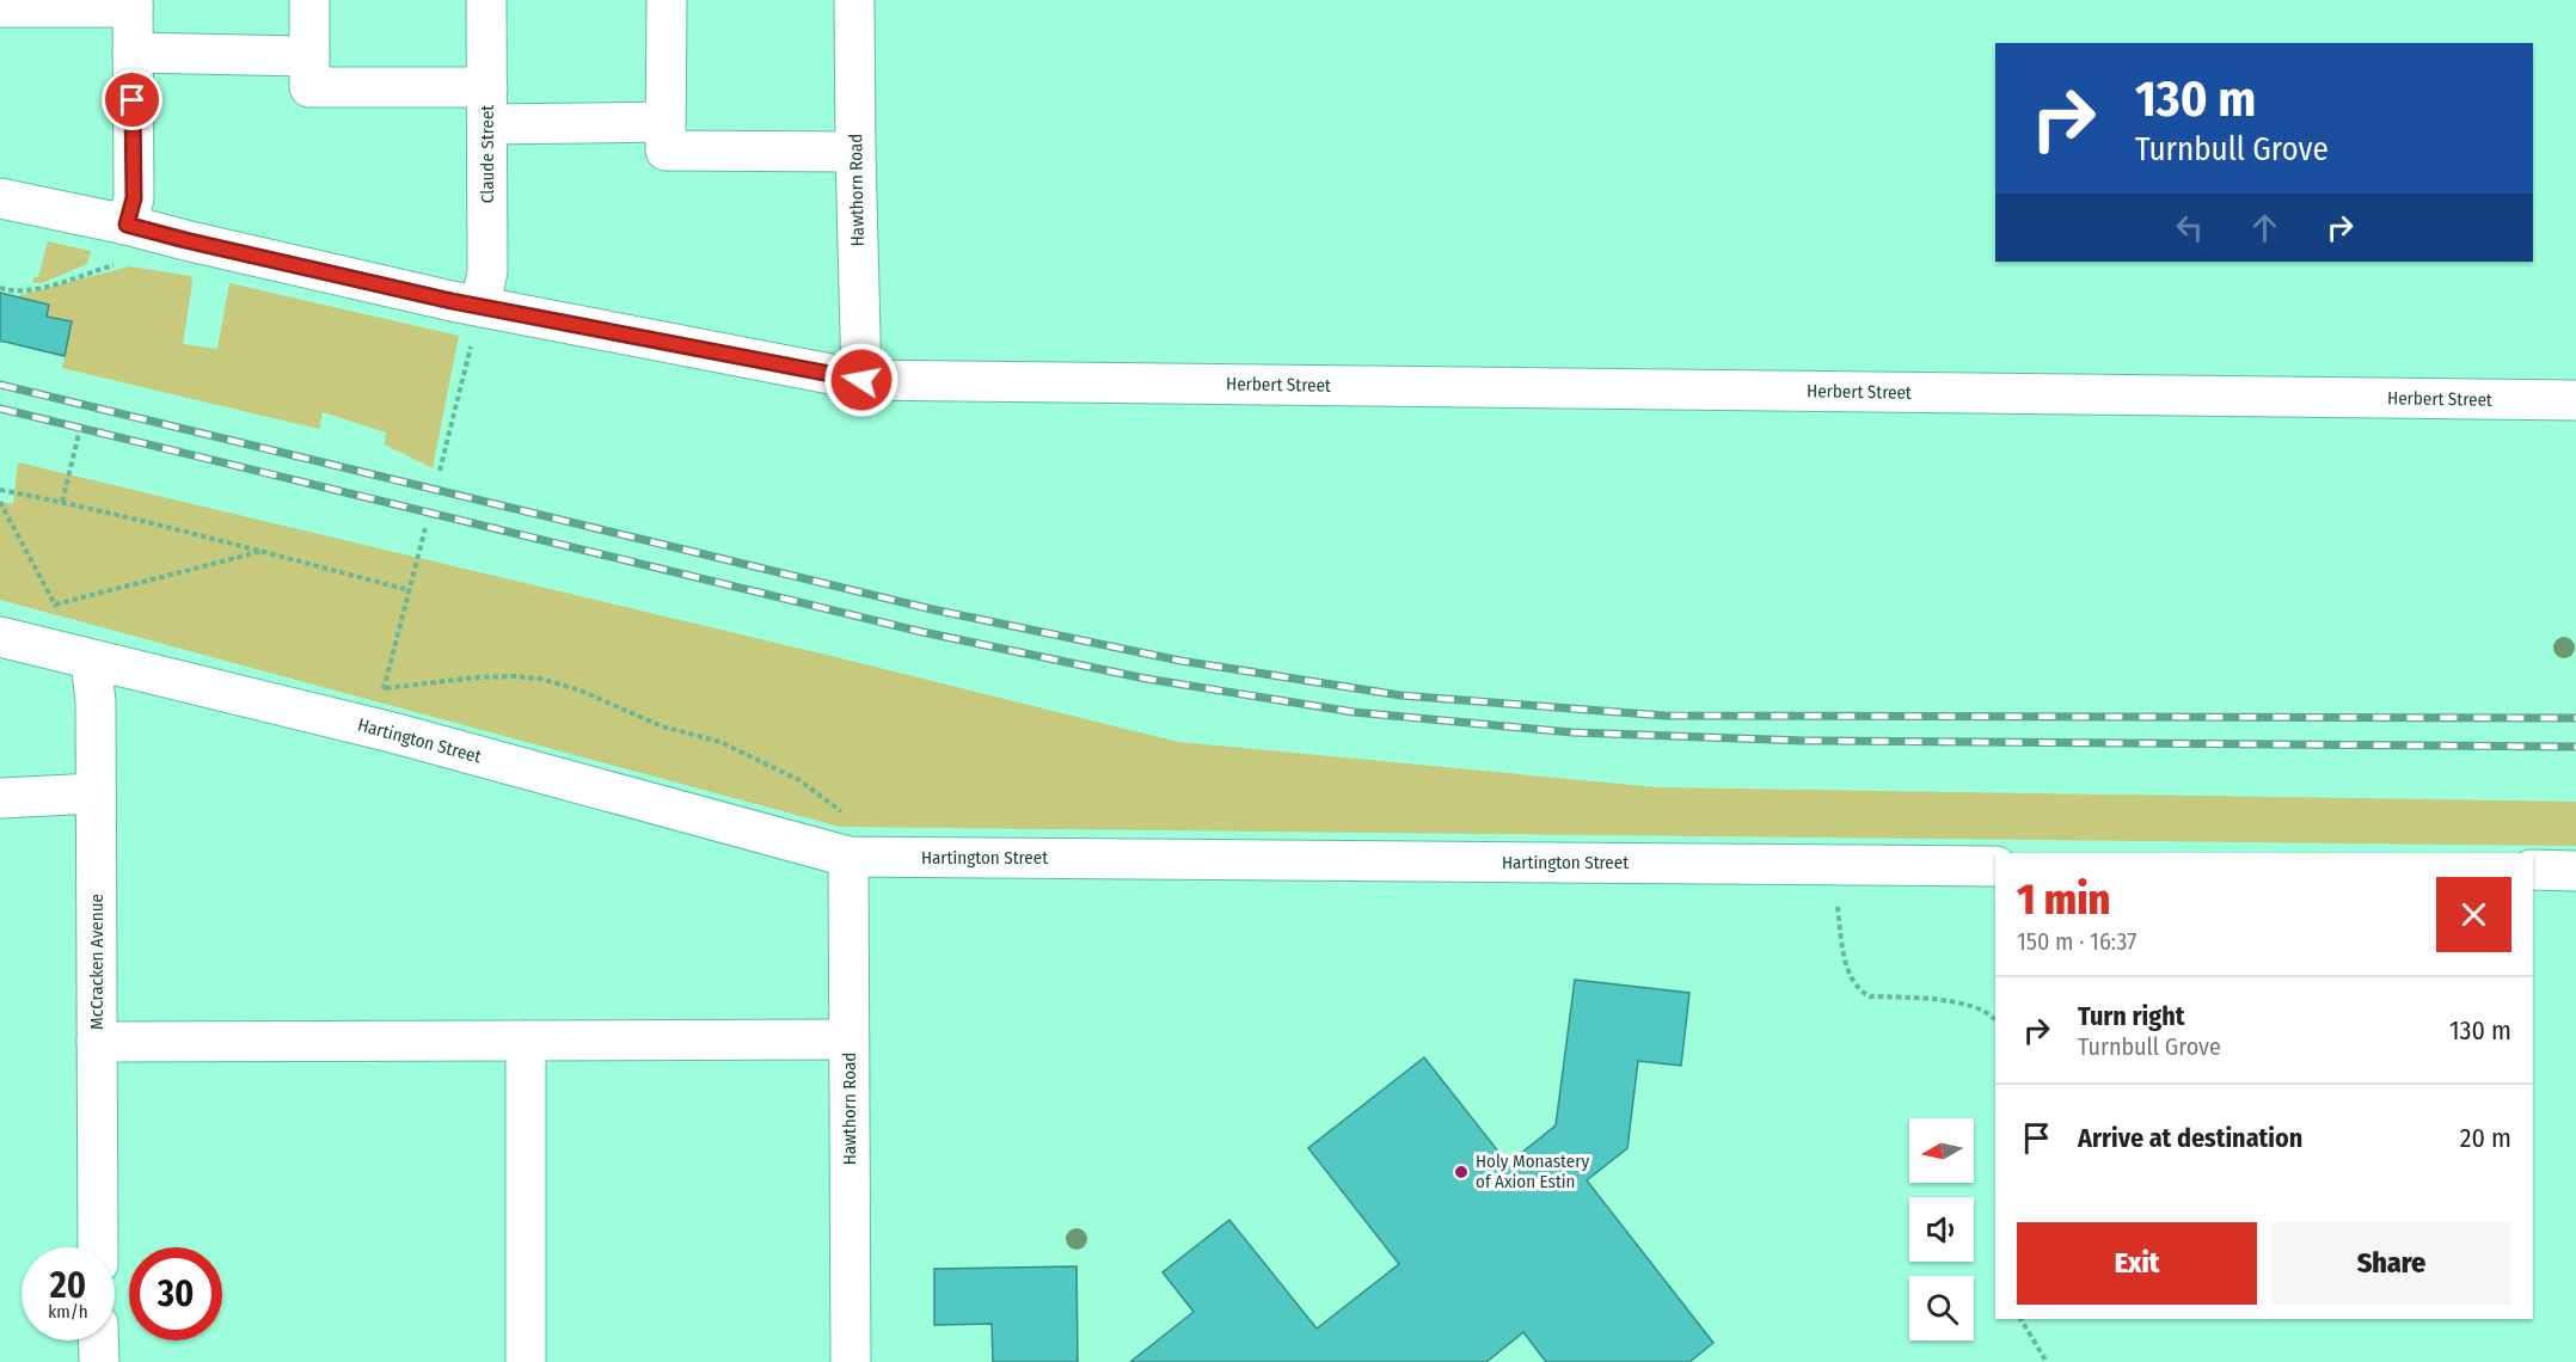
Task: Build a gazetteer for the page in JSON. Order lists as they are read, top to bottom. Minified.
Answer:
{"streets":{"street":["Claude Street","Hawthorn Road","Herbert Street","Hartington Street","McCracken Avenue"]},"crossings":[["Claude Street","Herbert Street"],["Hawthorn Road","Herbert Street"],["Hawthorn Road","Hartington Street"],["Hartington Street","McCracken Avenue"]],"places":["Holy Monastery of Axion Estin"],"north":"left","page":{"turn":["130 m","Turnbull Grove"],"heading":["1 min","150 m · 16:37"],"list":[{"name":"Turn right","note":"Turnbull Grove","value":"130 m"},{"name":"Arrive at destination","value":"20 m"}],"buttons":["Exit","Share"],"speed":"20 km/h","limit":"30"}}
